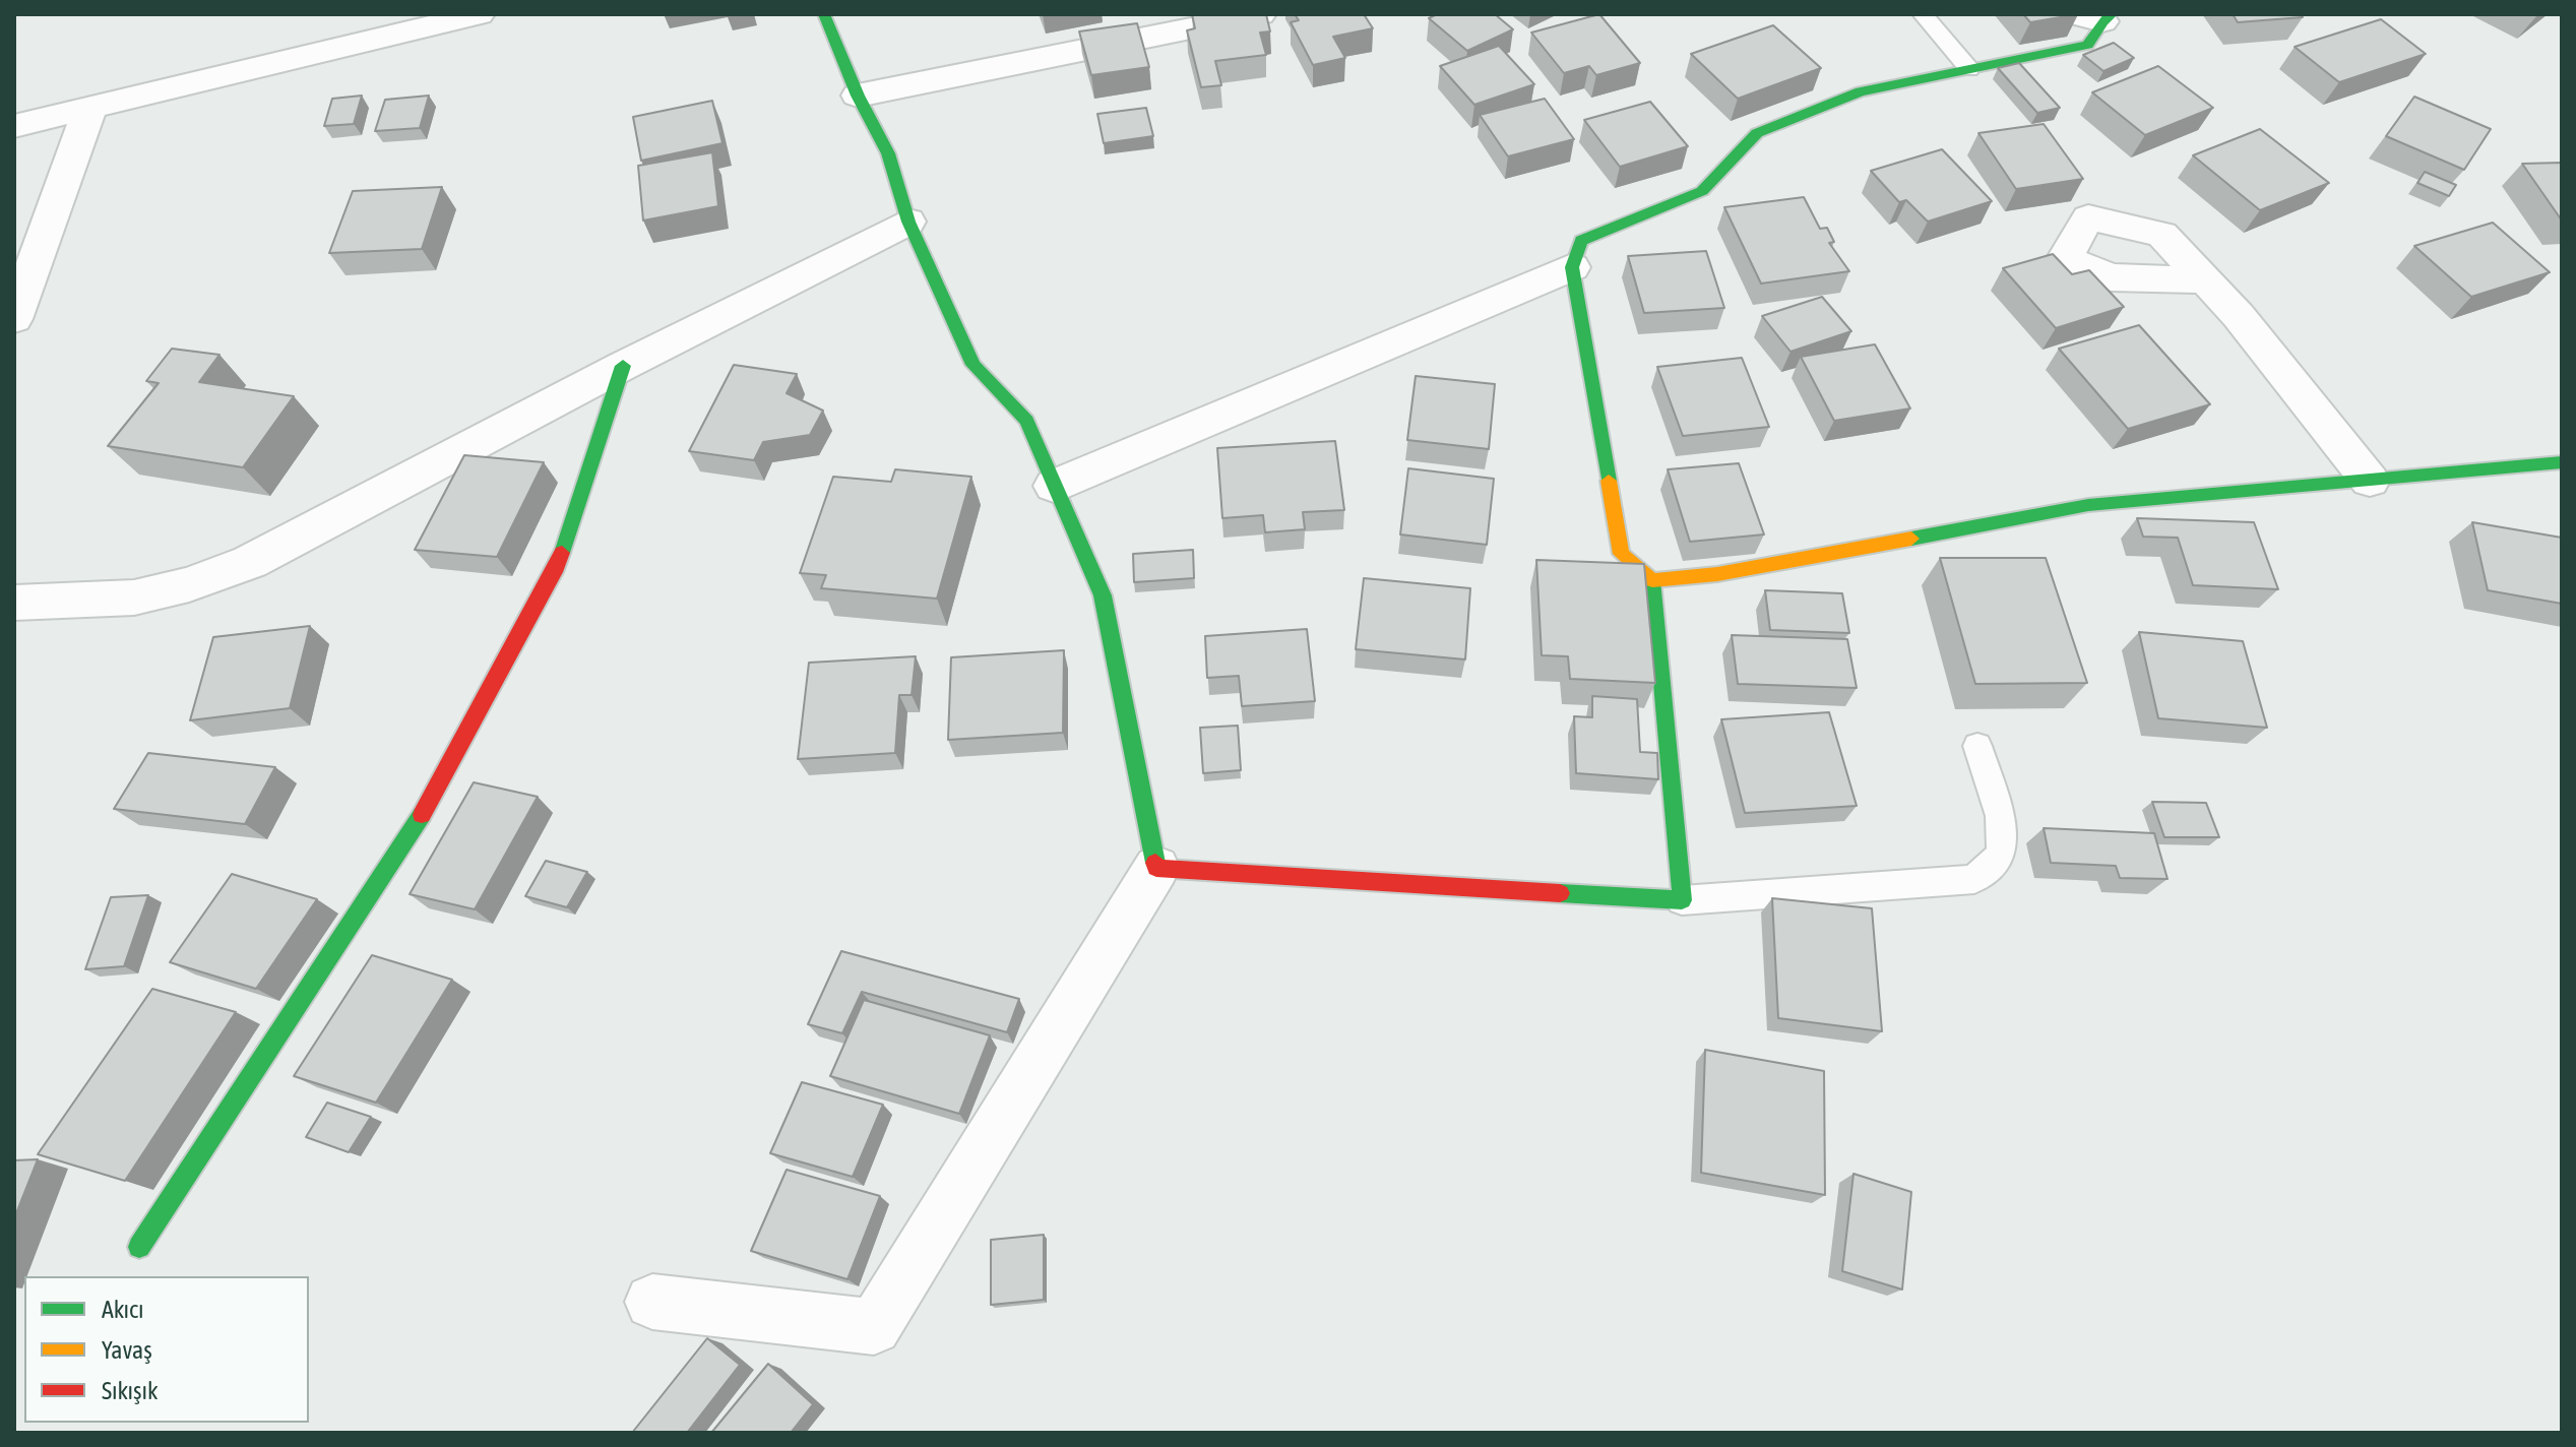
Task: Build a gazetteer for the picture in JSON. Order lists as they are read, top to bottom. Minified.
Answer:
{"legend":["Akıcı","Yavaş","Sıkışık"]}
